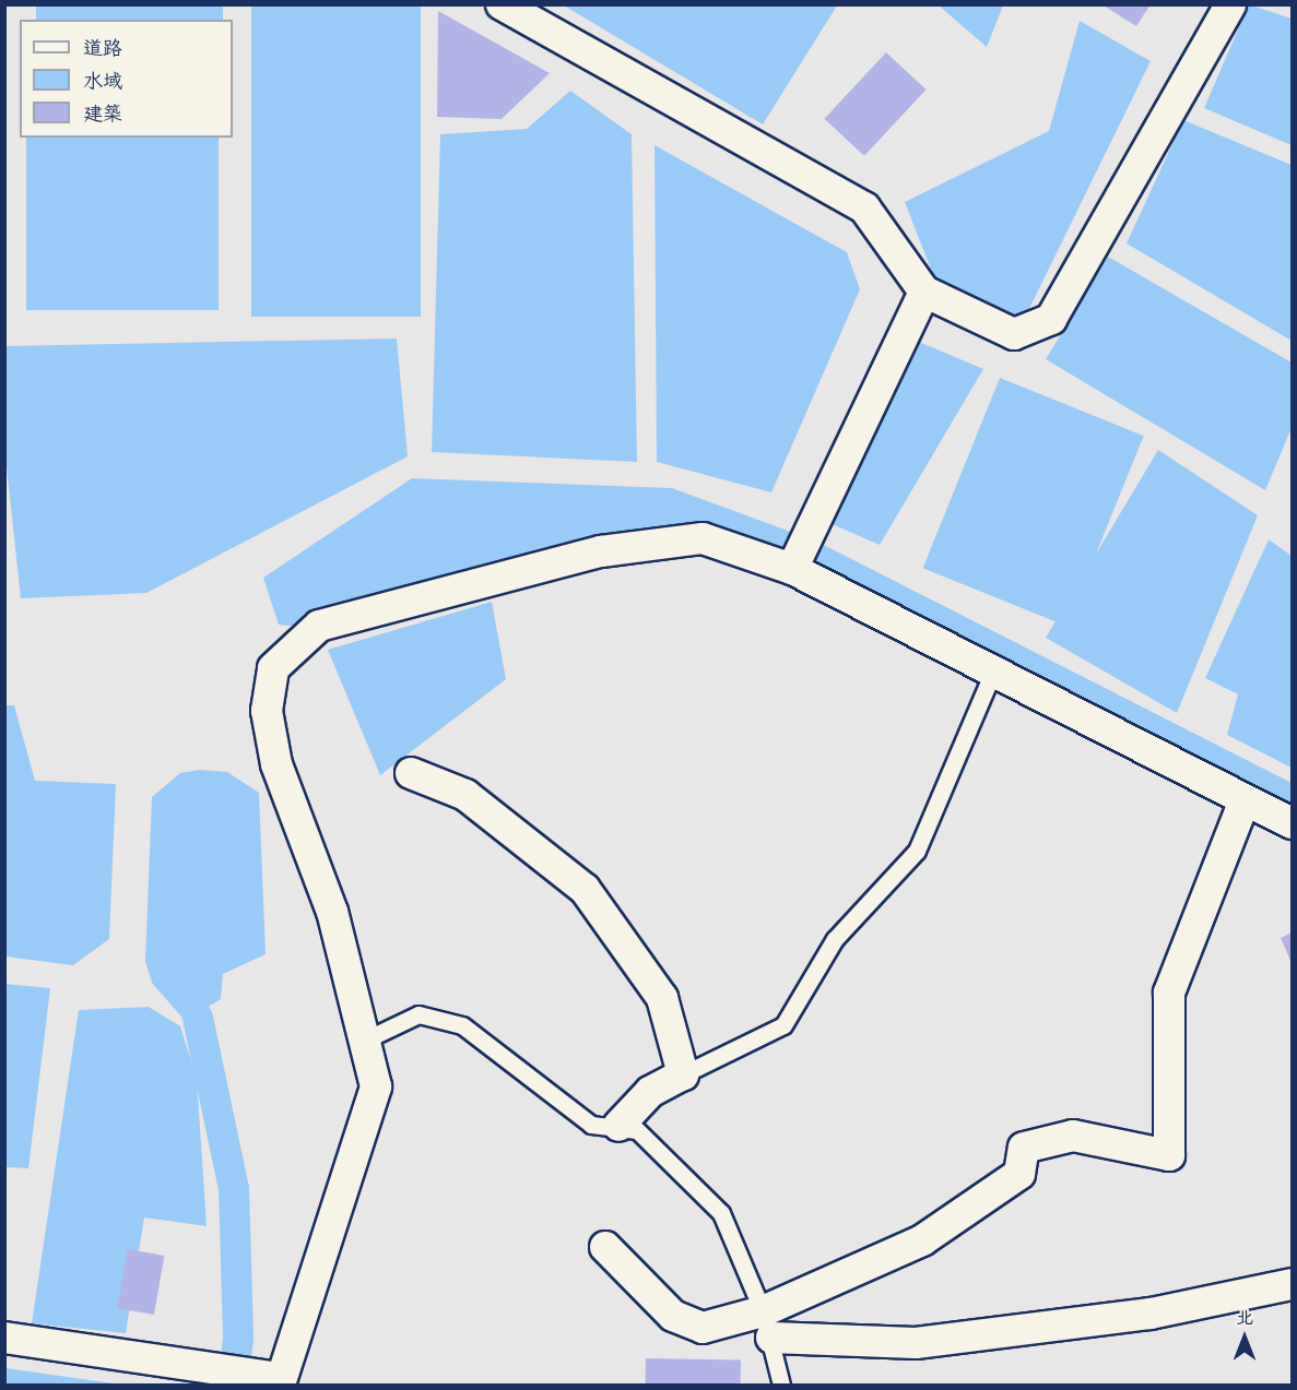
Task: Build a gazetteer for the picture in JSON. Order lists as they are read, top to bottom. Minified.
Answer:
{"legend":["道路","水域","建築"],"north":"top"}
